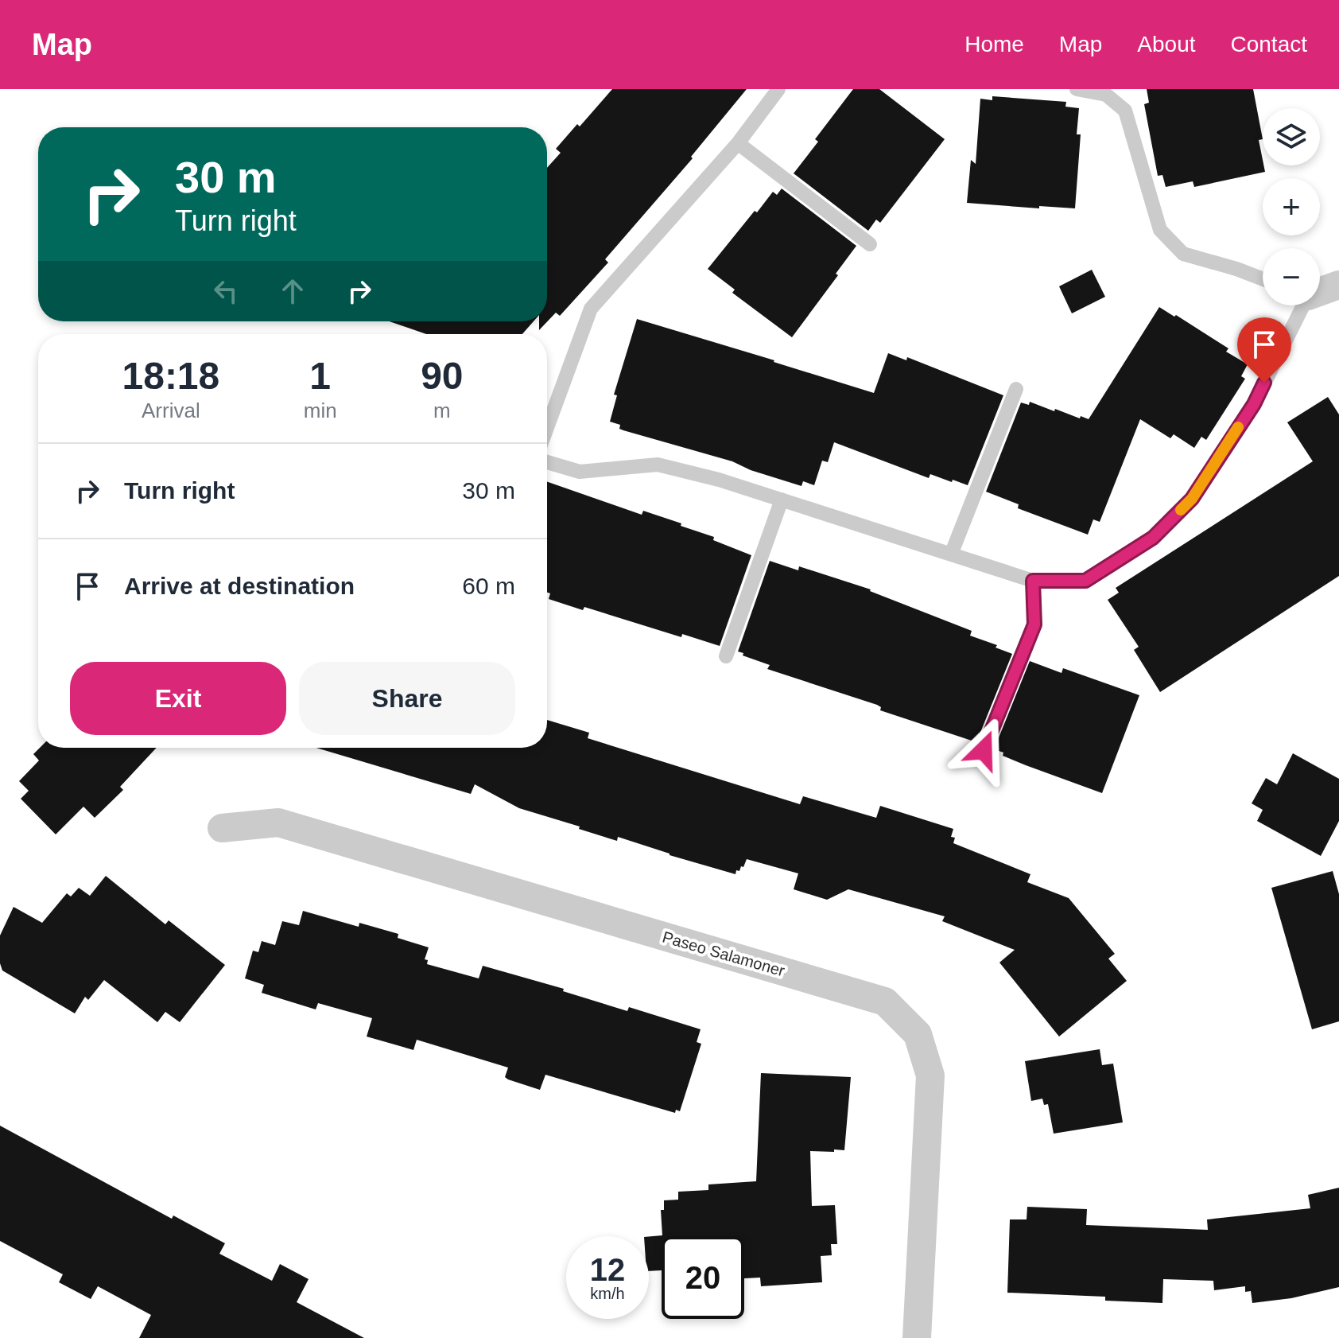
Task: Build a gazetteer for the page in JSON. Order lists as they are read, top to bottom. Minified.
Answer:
{"streets":{"street":["Paseo Salamoner"]},"page":{"header":"Map","nav":["Home","Map","About","Contact"],"map_buttons":["+","−"],"turn":["30 m","Turn right"],"eta":["18:18","Arrival","1","min","90","m"],"list":[{"name":"Turn right","value":"30 m"},{"name":"Arrive at destination","value":"60 m"}],"buttons":["Exit","Share"],"speed":"12 km/h","limit":"20"}}
